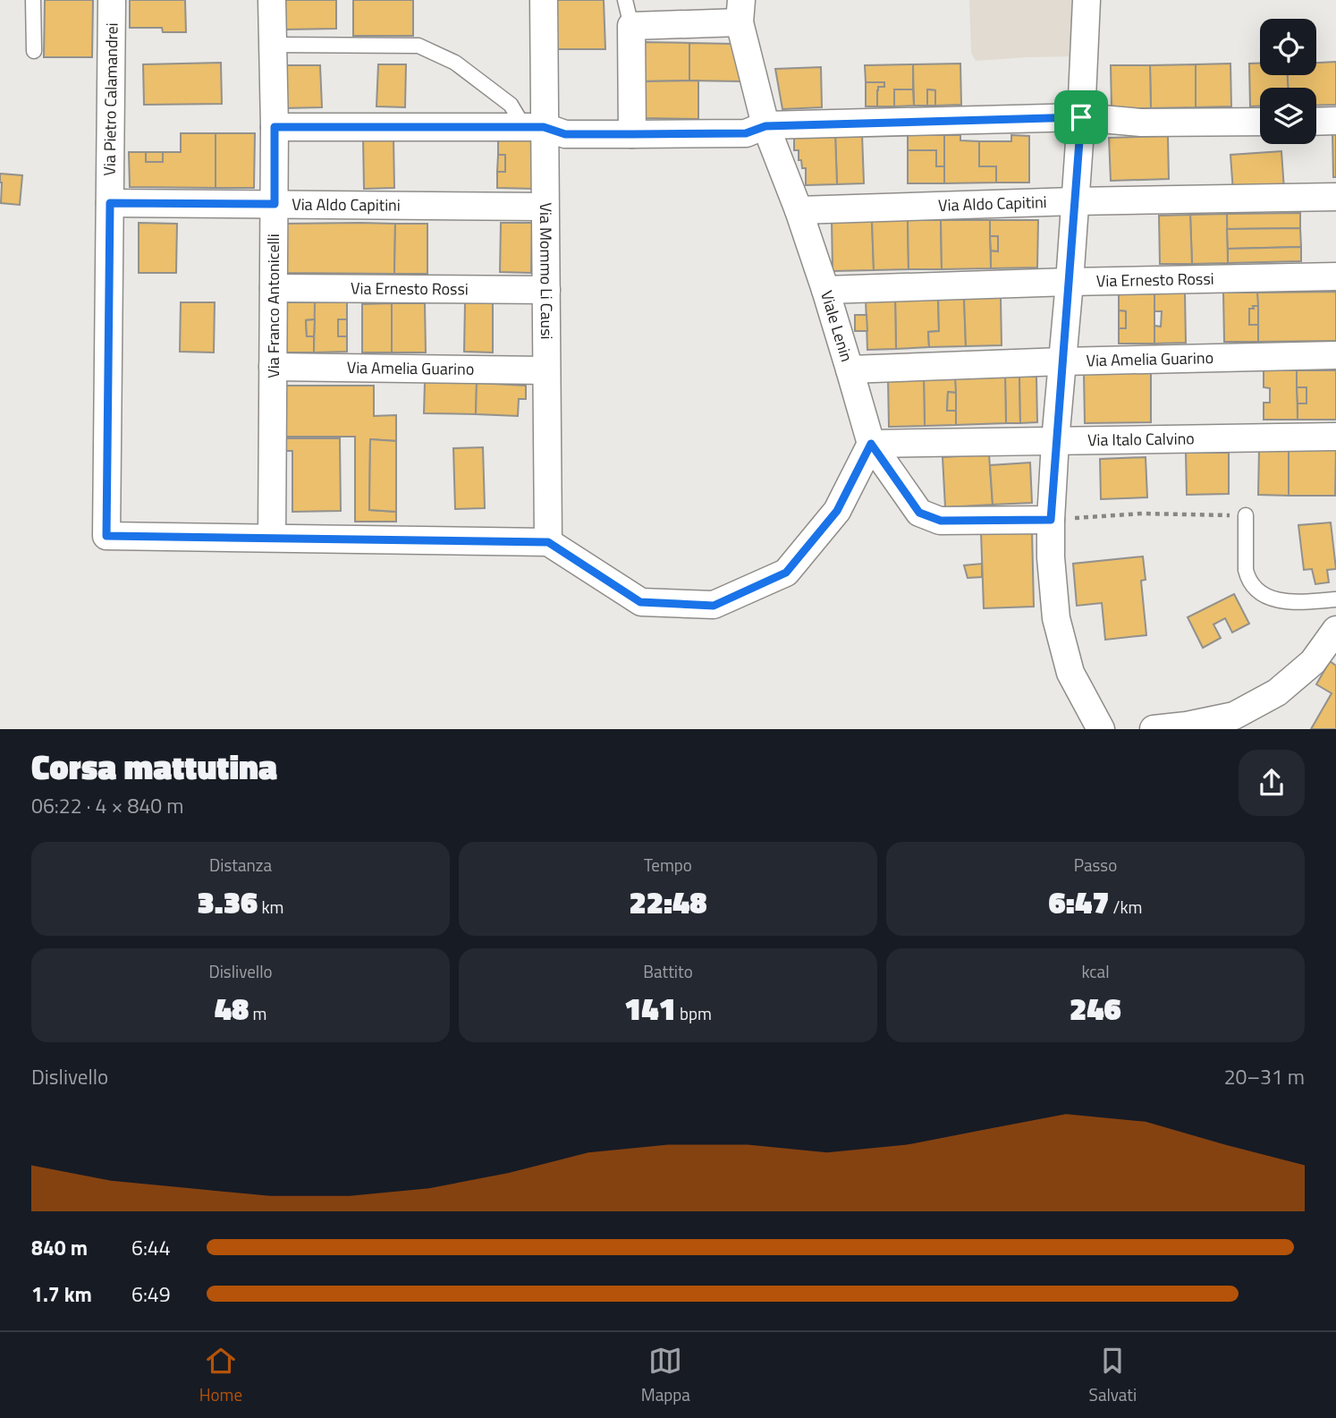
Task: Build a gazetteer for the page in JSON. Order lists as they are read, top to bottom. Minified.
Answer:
{"streets":{"street":["Via Pietro Calamandrei","Via Aldo Capitini","Via Mommo Li Causi","Via Ernesto Rossi","Via Franco Antonicelli","Viale Lenin","Via Amelia Guarino","Via Italo Calvino"]},"crossings":[["Via Pietro Calamandrei","Via Aldo Capitini"],["Via Pietro Calamandrei","Via Franco Antonicelli"],["Via Aldo Capitini","Via Mommo Li Causi"],["Via Aldo Capitini","Via Franco Antonicelli"],["Via Aldo Capitini","Viale Lenin"],["Via Mommo Li Causi","Via Ernesto Rossi"],["Via Mommo Li Causi","Via Amelia Guarino"],["Via Ernesto Rossi","Via Franco Antonicelli"],["Via Ernesto Rossi","Viale Lenin"],["Via Franco Antonicelli","Via Amelia Guarino"],["Viale Lenin","Via Amelia Guarino"],["Viale Lenin","Via Italo Calvino"]],"page":{"heading":["Corsa mattutina","06:22 · 4 × 840 m"],"stats":[["Distanza","3.36 km"],["Tempo","22:48"],["Passo","6:47 /km"],["Dislivello","48 m"],["Battito","141 bpm"],["kcal","246"]],"chart":["Dislivello","20–31 m"],"list":[{"name":"840 m","note":"6:44"},{"name":"1.7 km","note":"6:49"}],"tabs":["Home","Mappa","Salvati"]}}
